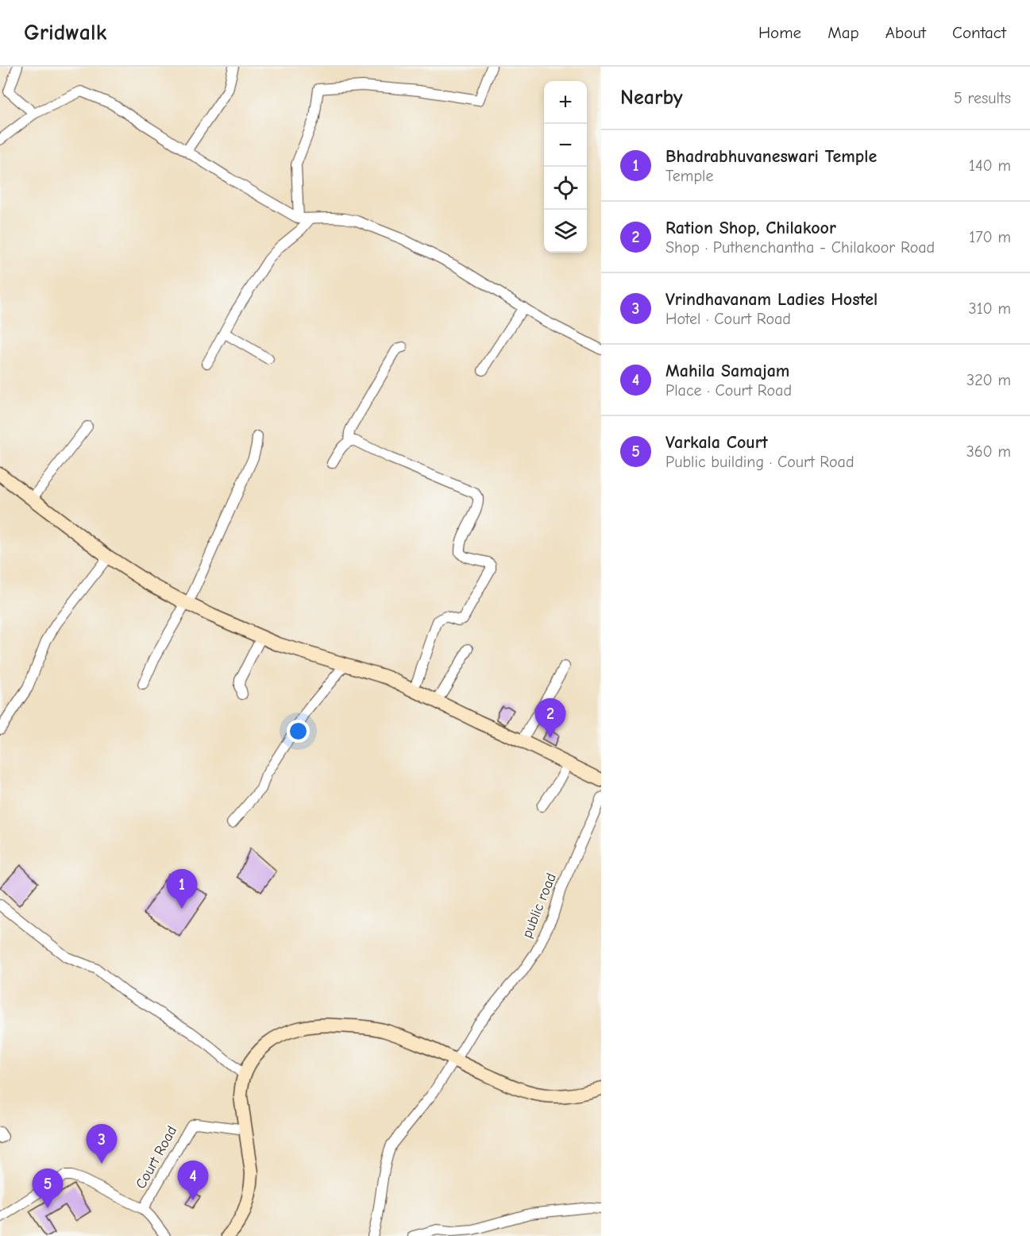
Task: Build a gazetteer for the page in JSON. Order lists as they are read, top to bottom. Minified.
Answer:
{"streets":{"street":["public road","Court Road"]},"page":{"header":"Gridwalk","nav":["Home","Map","About","Contact"],"heading":["Nearby","5 results"],"map_buttons":["+","−"],"list":[{"mark":"1","name":"Bhadrabhuvaneswari Temple","note":"Temple","value":"140 m"},{"mark":"2","name":"Ration Shop, Chilakoor","note":"Shop · Puthenchantha - Chilakoor Road","value":"170 m"},{"mark":"3","name":"Vrindhavanam Ladies Hostel","note":"Hotel · Court Road","value":"310 m"},{"mark":"4","name":"Mahila Samajam","note":"Place · Court Road","value":"320 m"},{"mark":"5","name":"Varkala Court","note":"Public building · Court Road","value":"360 m"}],"pins":["2","1","3","4","5"]}}
